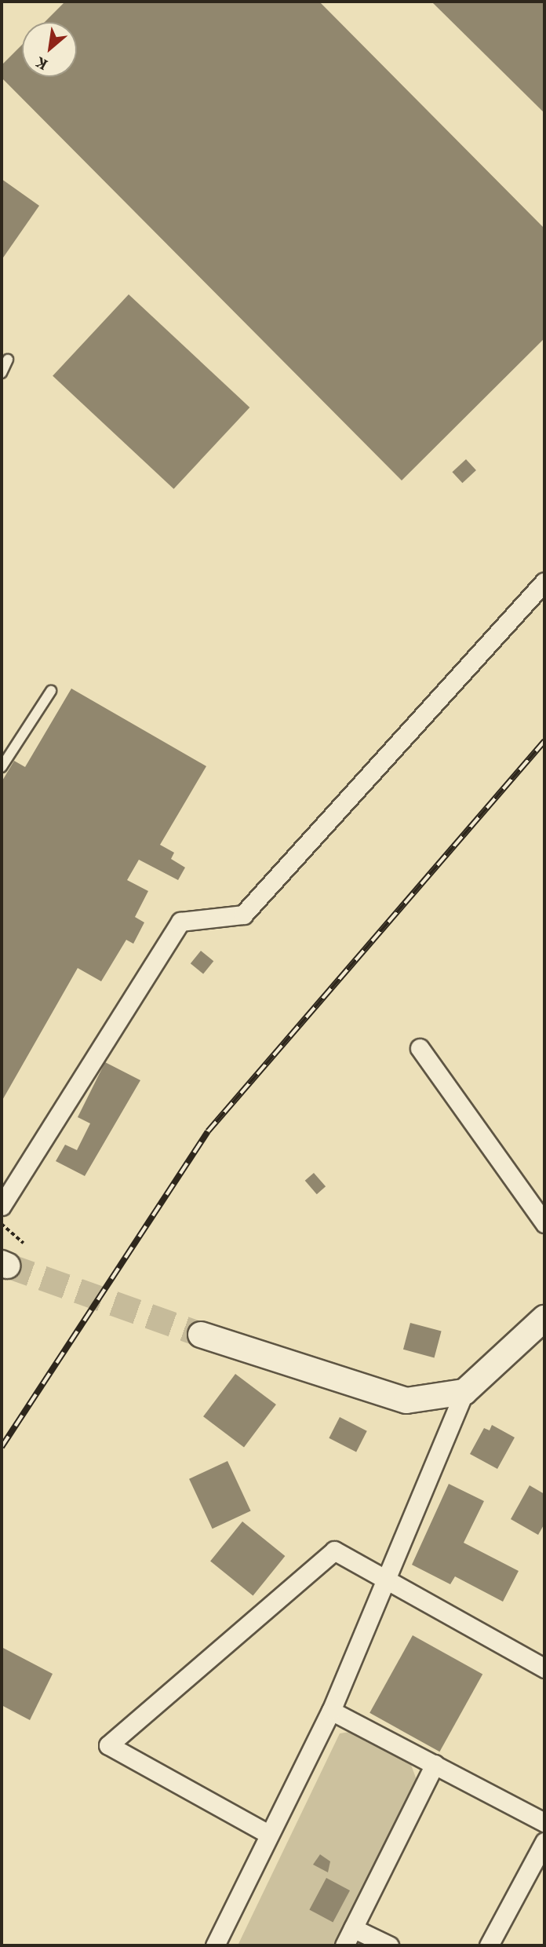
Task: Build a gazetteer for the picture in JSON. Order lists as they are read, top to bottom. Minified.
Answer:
{"north":"bottom left"}
